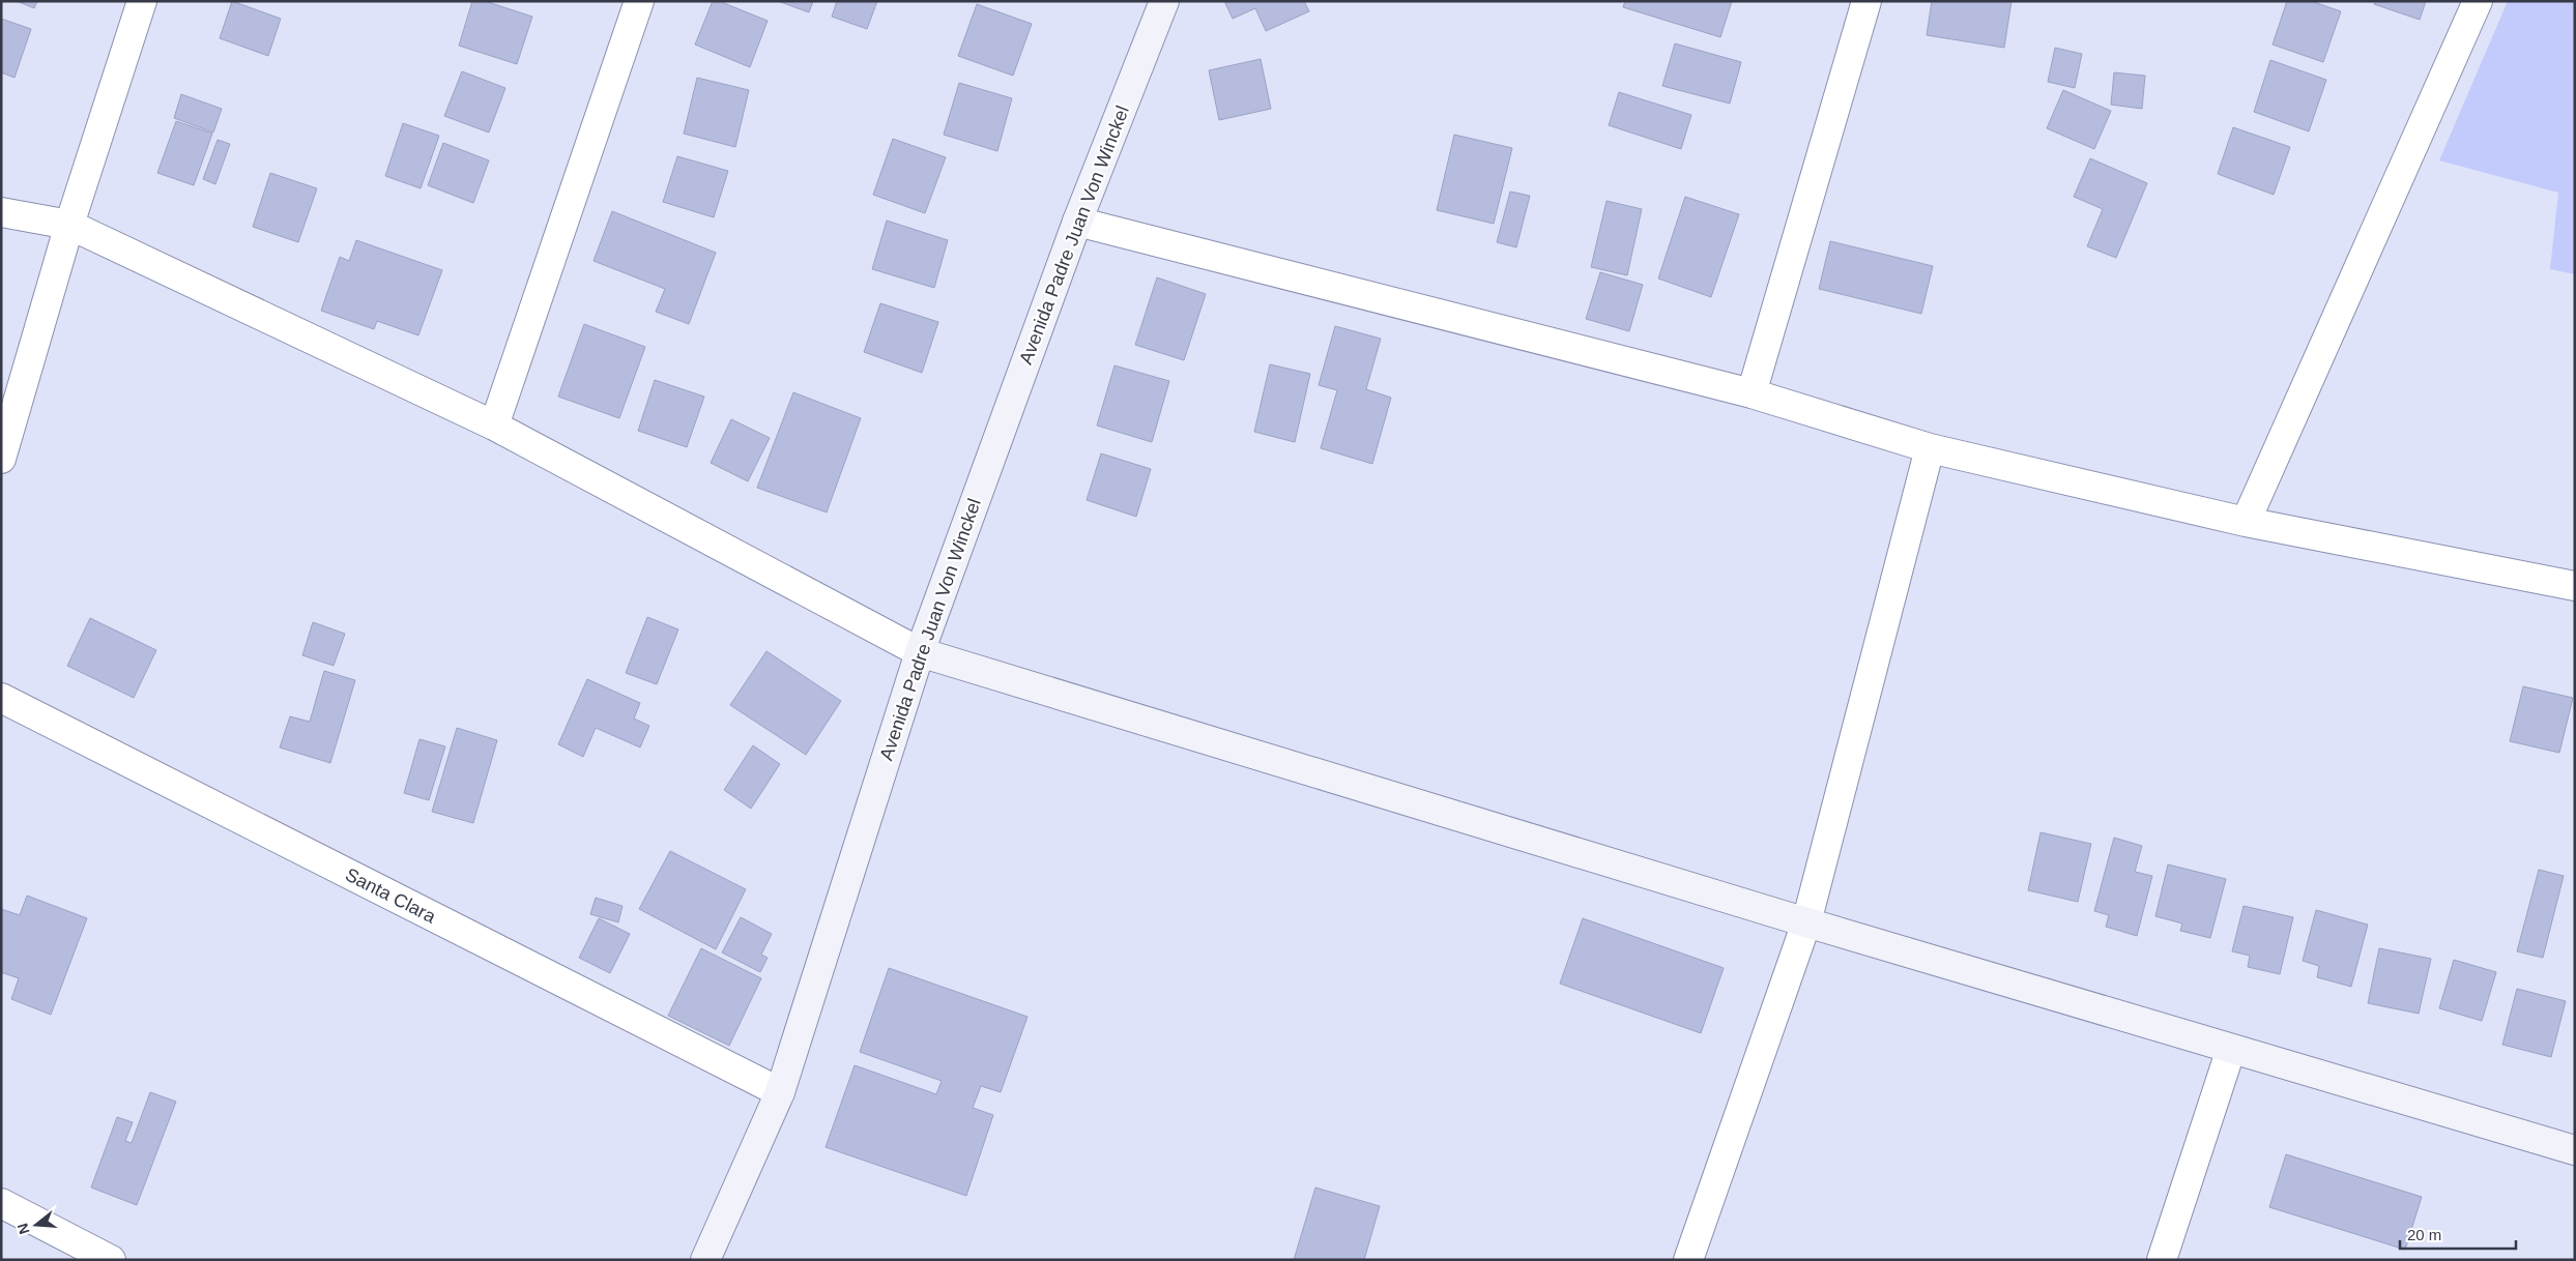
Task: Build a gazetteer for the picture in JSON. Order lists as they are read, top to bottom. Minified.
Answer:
{"streets":{"main road":["Avenida Padre Juan Von Winckel"],"street":["Santa Clara"]},"crossings":[["Avenida Padre Juan Von Winckel","Santa Clara"]],"scale_bar":"20 m","north":"left"}
